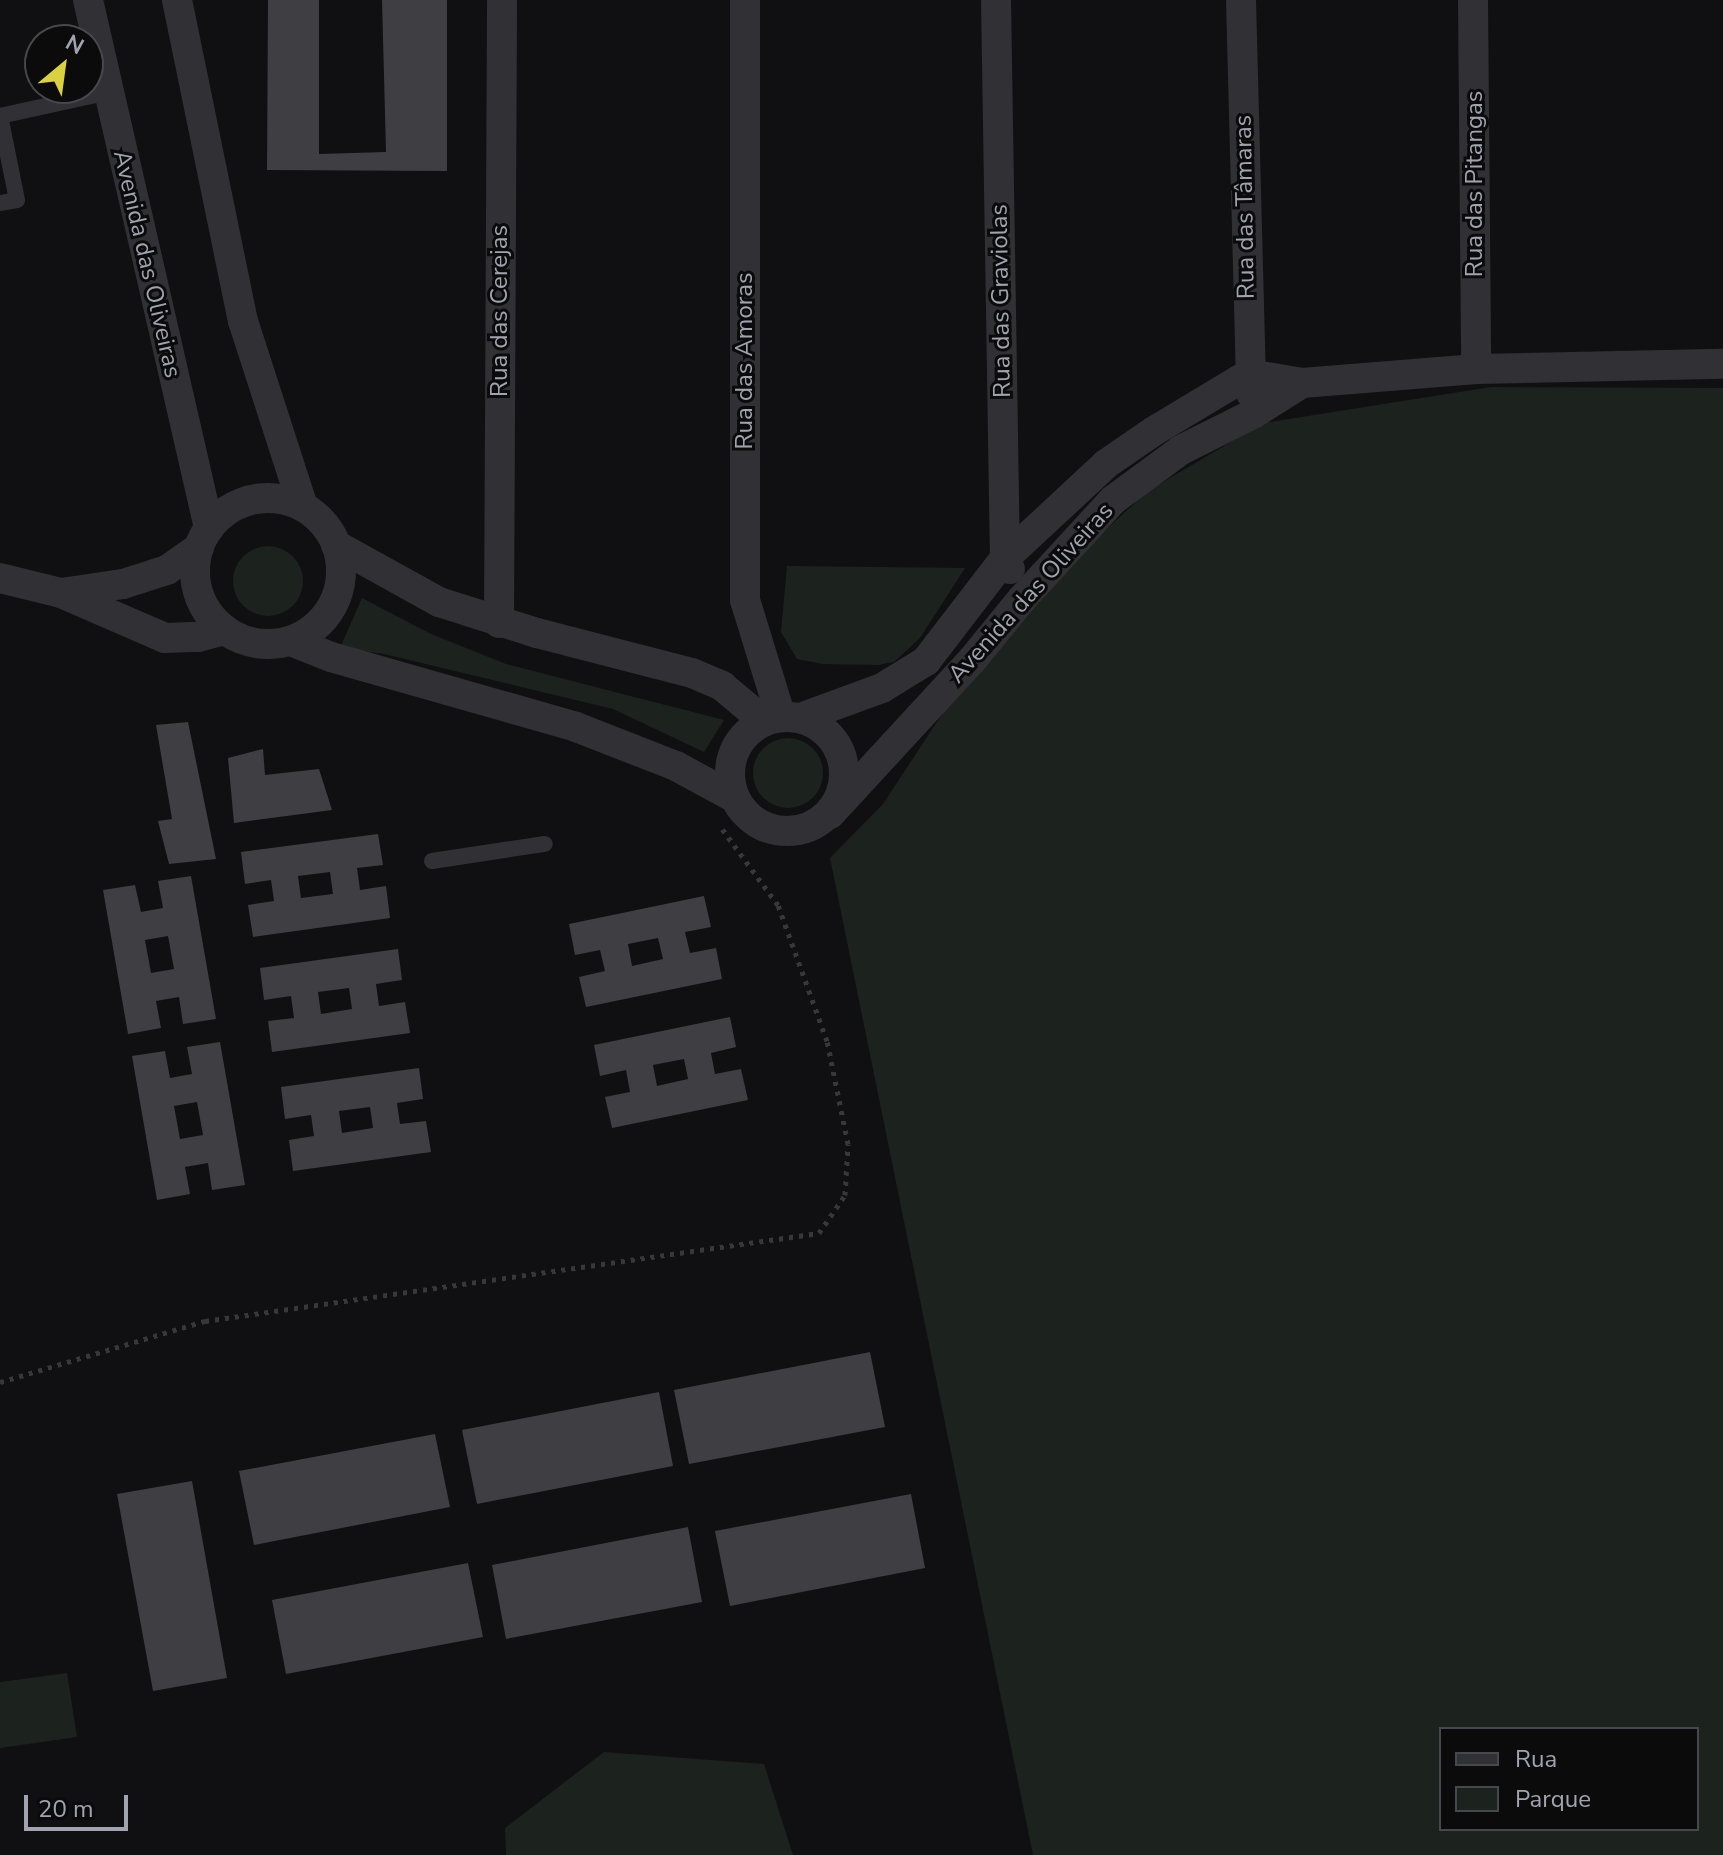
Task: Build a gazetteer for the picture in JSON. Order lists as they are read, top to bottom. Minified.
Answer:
{"streets":{"street":["Rua das Pitangas","Rua das Tâmaras","Avenida das Oliveiras","Rua das Graviolas","Rua das Cerejas","Rua das Amoras"]},"crossings":[["Rua das Pitangas","Avenida das Oliveiras"],["Rua das Tâmaras","Avenida das Oliveiras"],["Avenida das Oliveiras","Rua das Graviolas"],["Avenida das Oliveiras","Rua das Amoras"]],"legend":["Rua","Parque"],"scale_bar":"20 m","north":"top right"}
